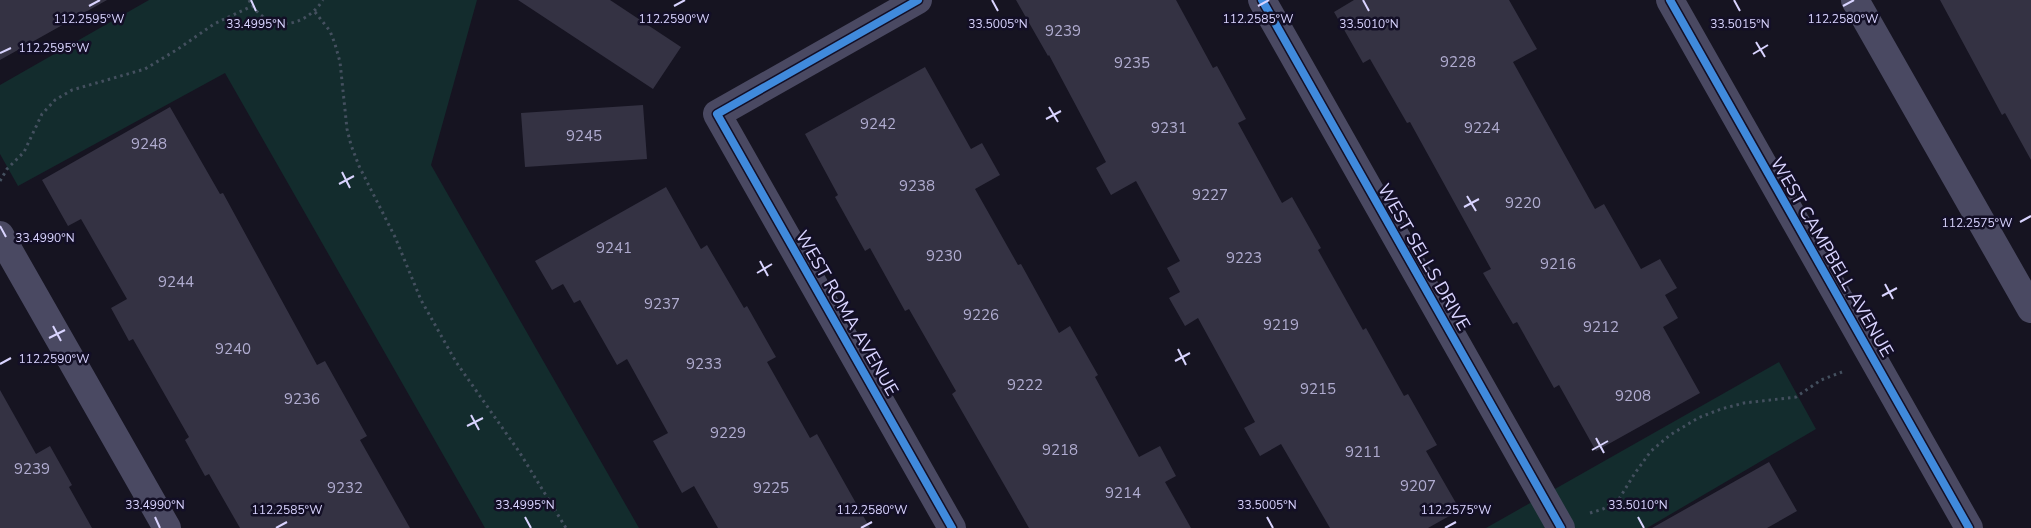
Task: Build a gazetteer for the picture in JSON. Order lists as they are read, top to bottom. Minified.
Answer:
{"streets":{"street":["WEST SELLS DRIVE","WEST CAMPBELL AVENUE","WEST ROMA AVENUE"]},"house_numbers":["9239","9228","9235","9242","9231","9224","9245","9248","9238","9227","9220","9241","9230","9223","9216","9244","9237","9226","9219","9212","9240","9233","9222","9215","9208","9236","9229","9218","9211","9239","9207","9232","9225","9214"],"coordinates":["112.2595°W","112.2590°W","112.2585°W","112.2580°W","33.4995°N","33.5005°N","33.5010°N","33.5015°N","112.2575°W","33.4990°N"]}
